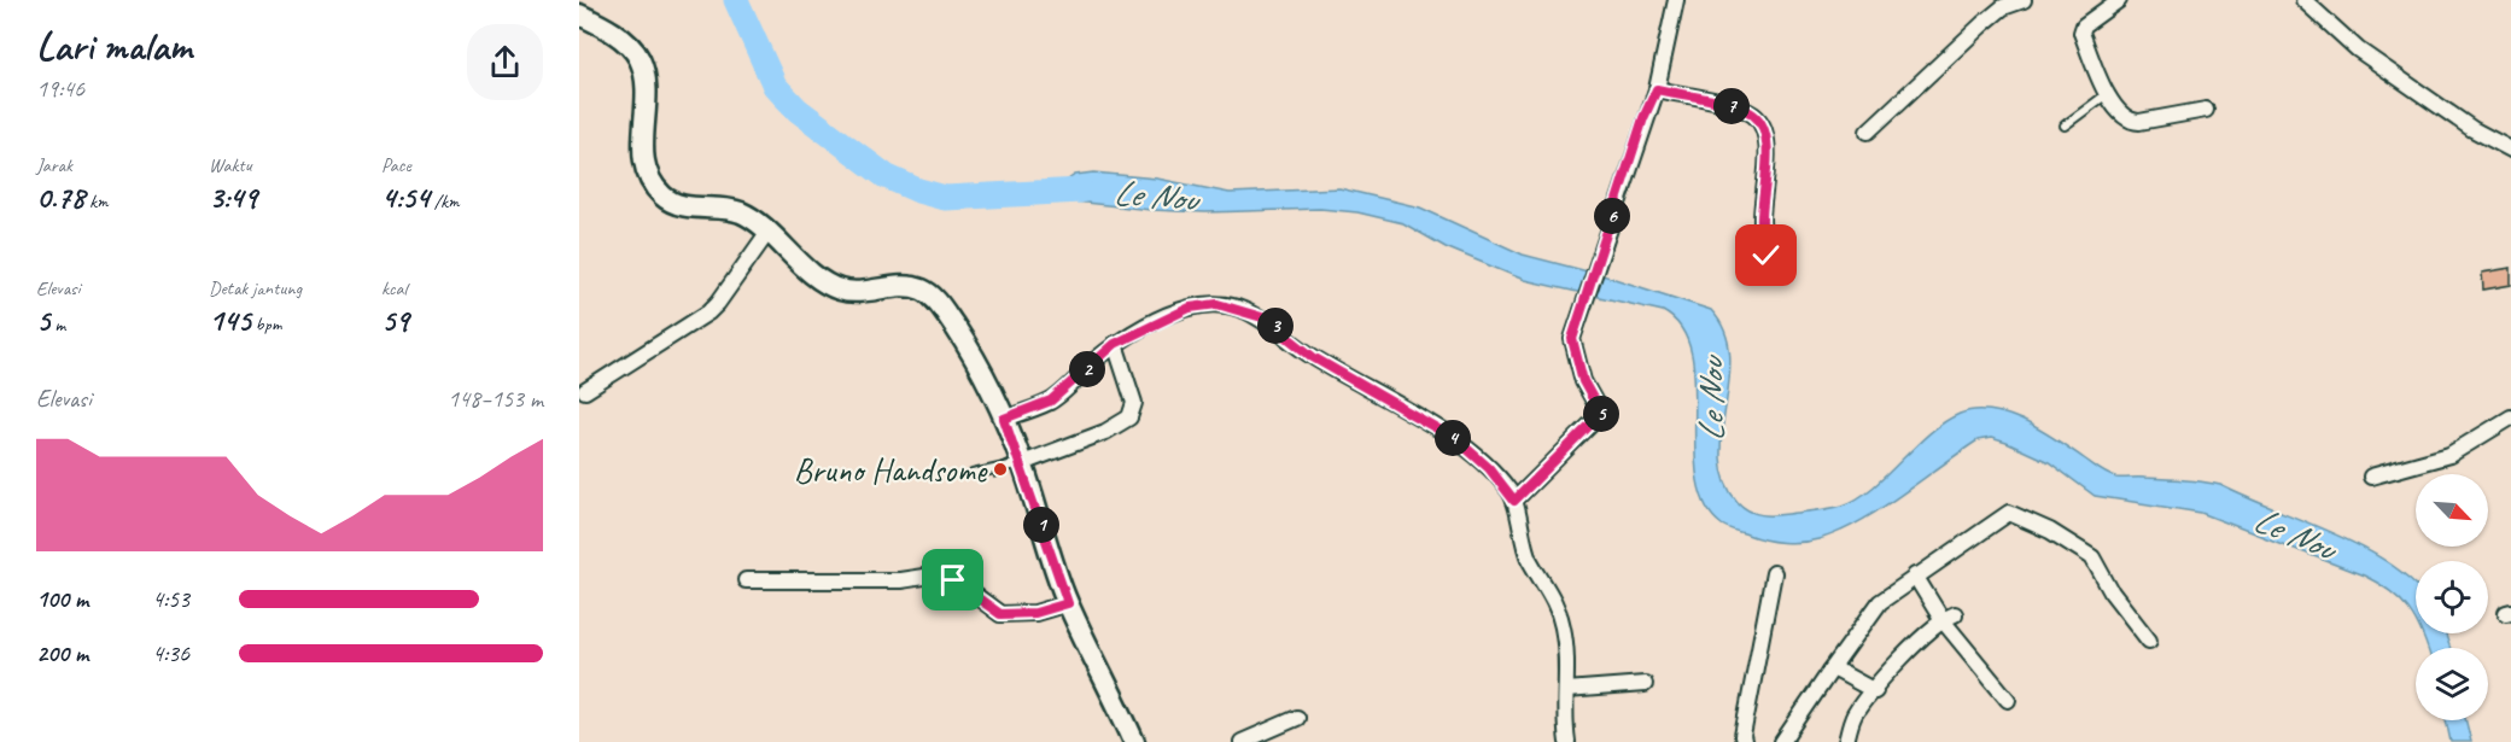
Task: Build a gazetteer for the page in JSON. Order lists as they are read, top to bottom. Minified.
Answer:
{"water":["Le Nou"],"places":["Bruno Handsome"],"north":"bottom right","page":{"heading":["Lari malam","19:46"],"pins":["7","6","3","2","5","4","1"],"stats":[["Jarak","0.78 km"],["Waktu","3:49"],["Pace","4:54 /km"],["Elevasi","5 m"],["Detak jantung","145 bpm"],["kcal","59"]],"chart":["Elevasi","148–153 m"],"list":[{"name":"100 m","note":"4:53"},{"name":"200 m","note":"4:36"}]}}
